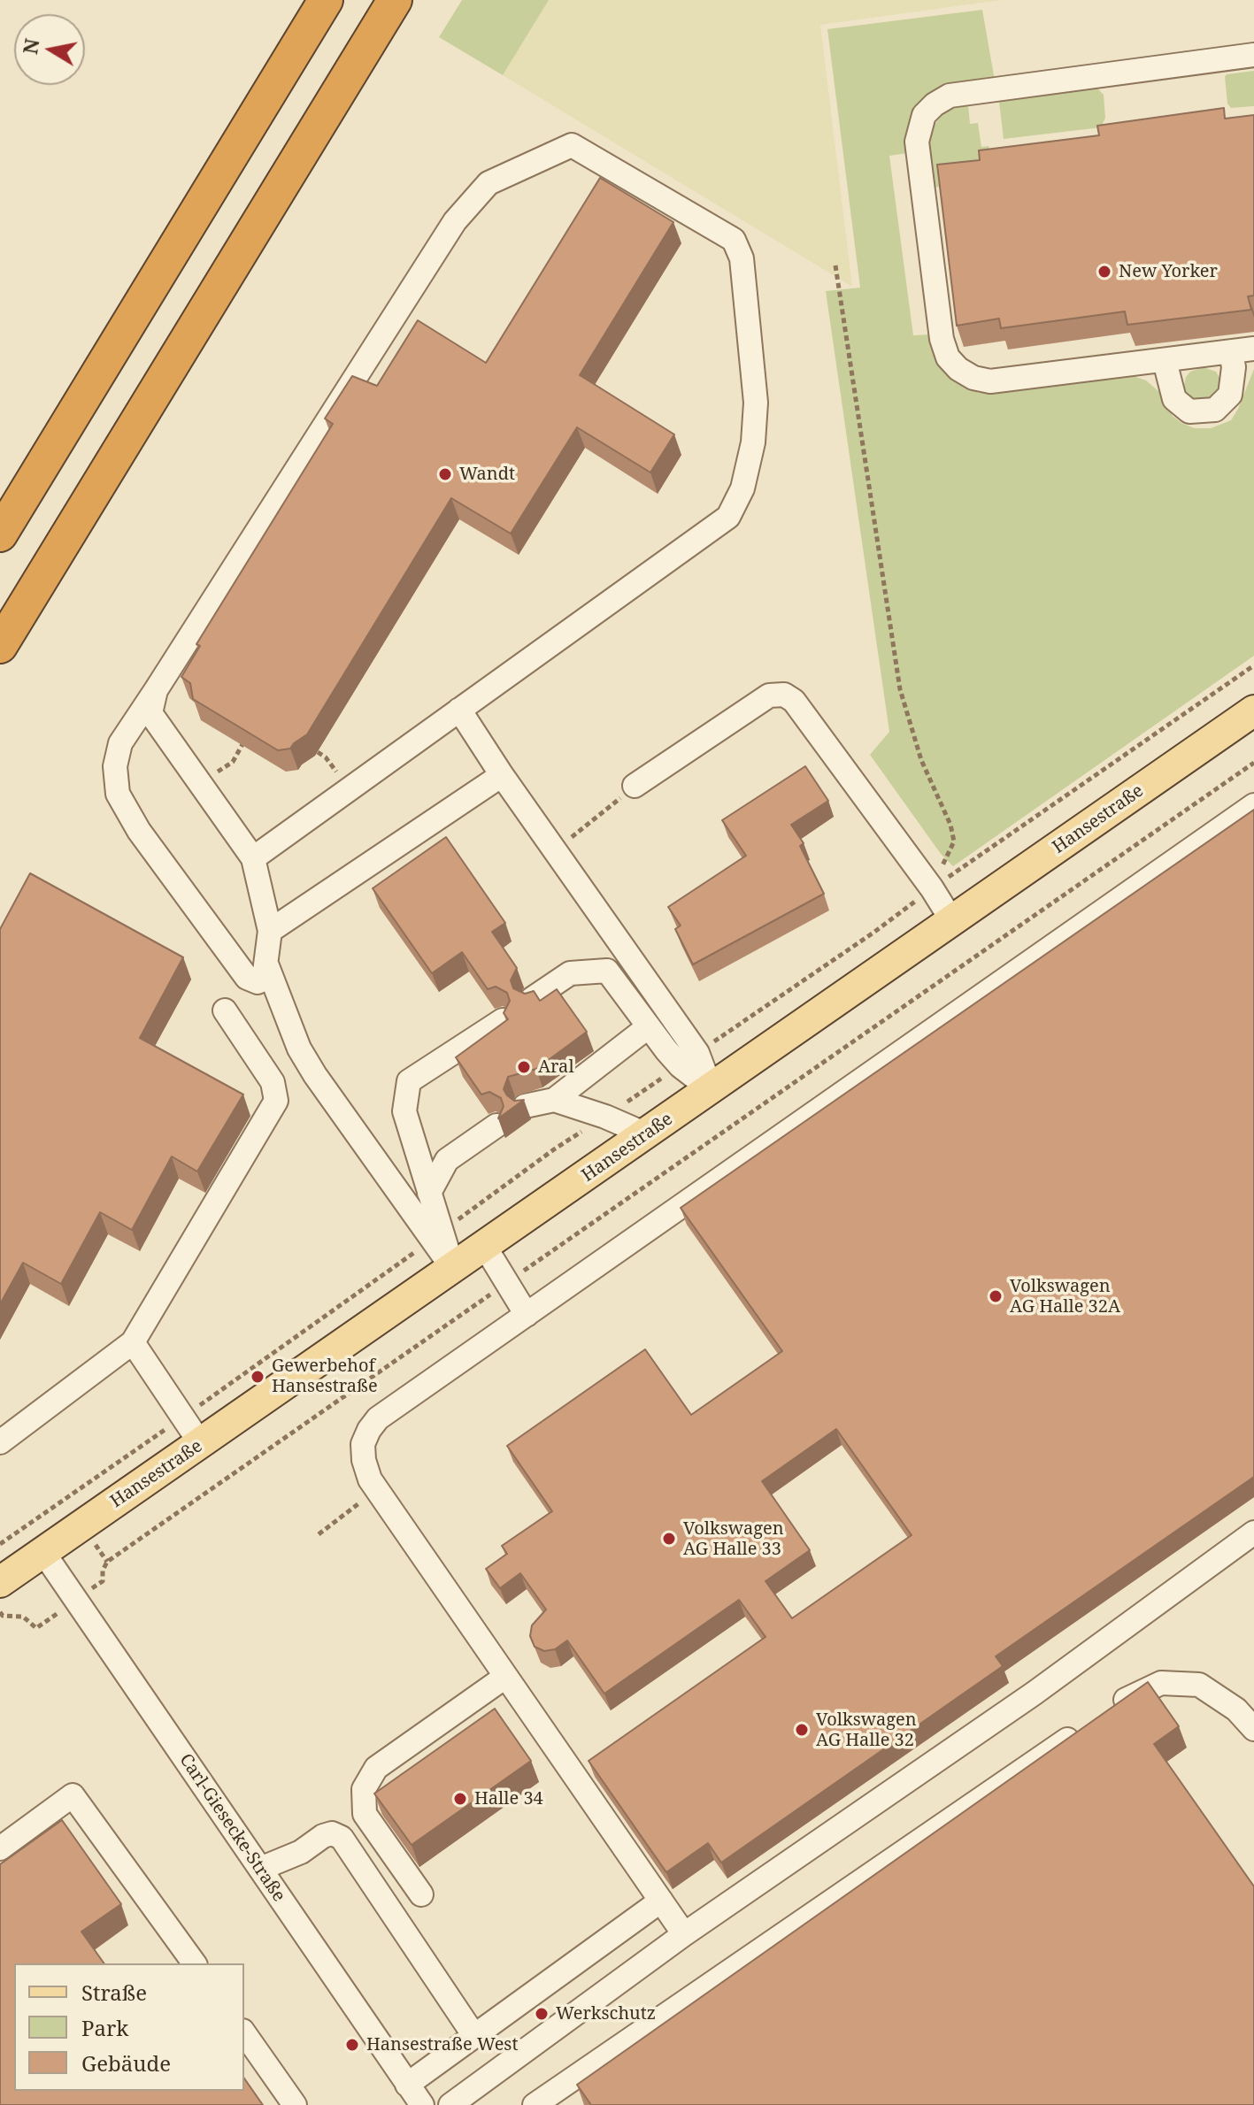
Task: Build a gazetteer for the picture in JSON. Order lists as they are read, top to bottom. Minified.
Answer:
{"streets":{"main road":["Hansestraße"],"street":["Carl-Giesecke-Straße"]},"crossings":[["Hansestraße","Carl-Giesecke-Straße"]],"places":["New Yorker","Wandt","Aral","Volkswagen AG Halle 32A","Gewerbehof Hansestraße","Volkswagen AG Halle 33","Volkswagen AG Halle 32","Halle 34","Werkschutz","Hansestraße West"],"legend":["Straße","Park","Gebäude"],"north":"left"}
